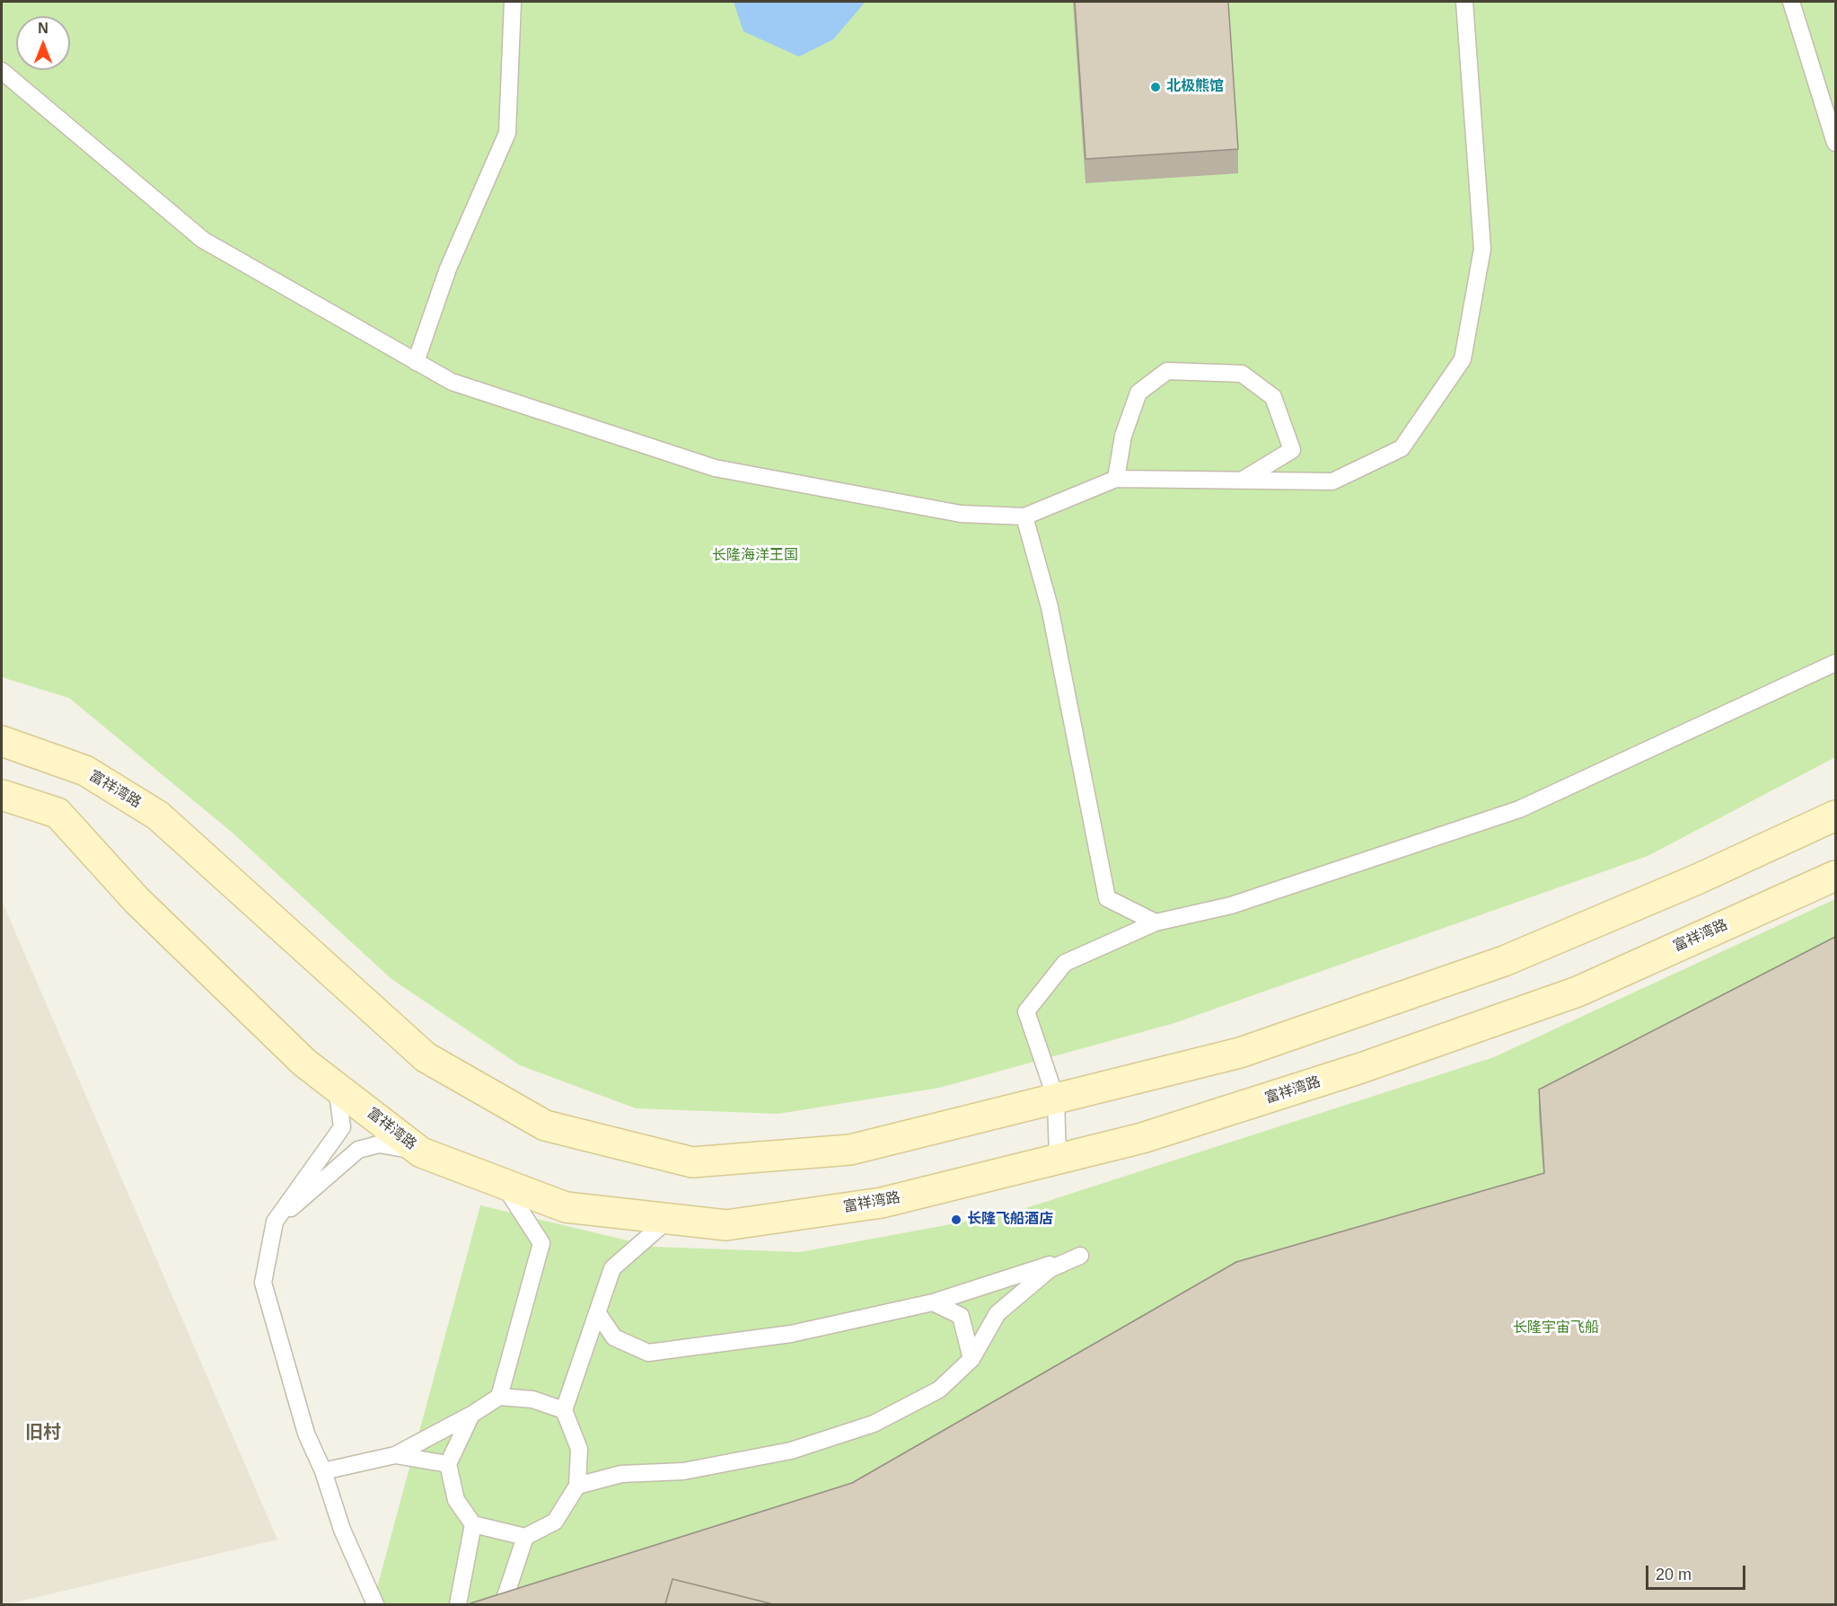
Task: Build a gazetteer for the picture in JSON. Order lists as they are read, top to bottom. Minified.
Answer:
{"streets":{"main road":["富祥湾路"]},"districts":["旧村"],"parks":["长隆海洋王国","长隆宇宙飞船"],"places":["北极熊馆","长隆飞船酒店"],"scale_bar":"20 m","north":"top"}
